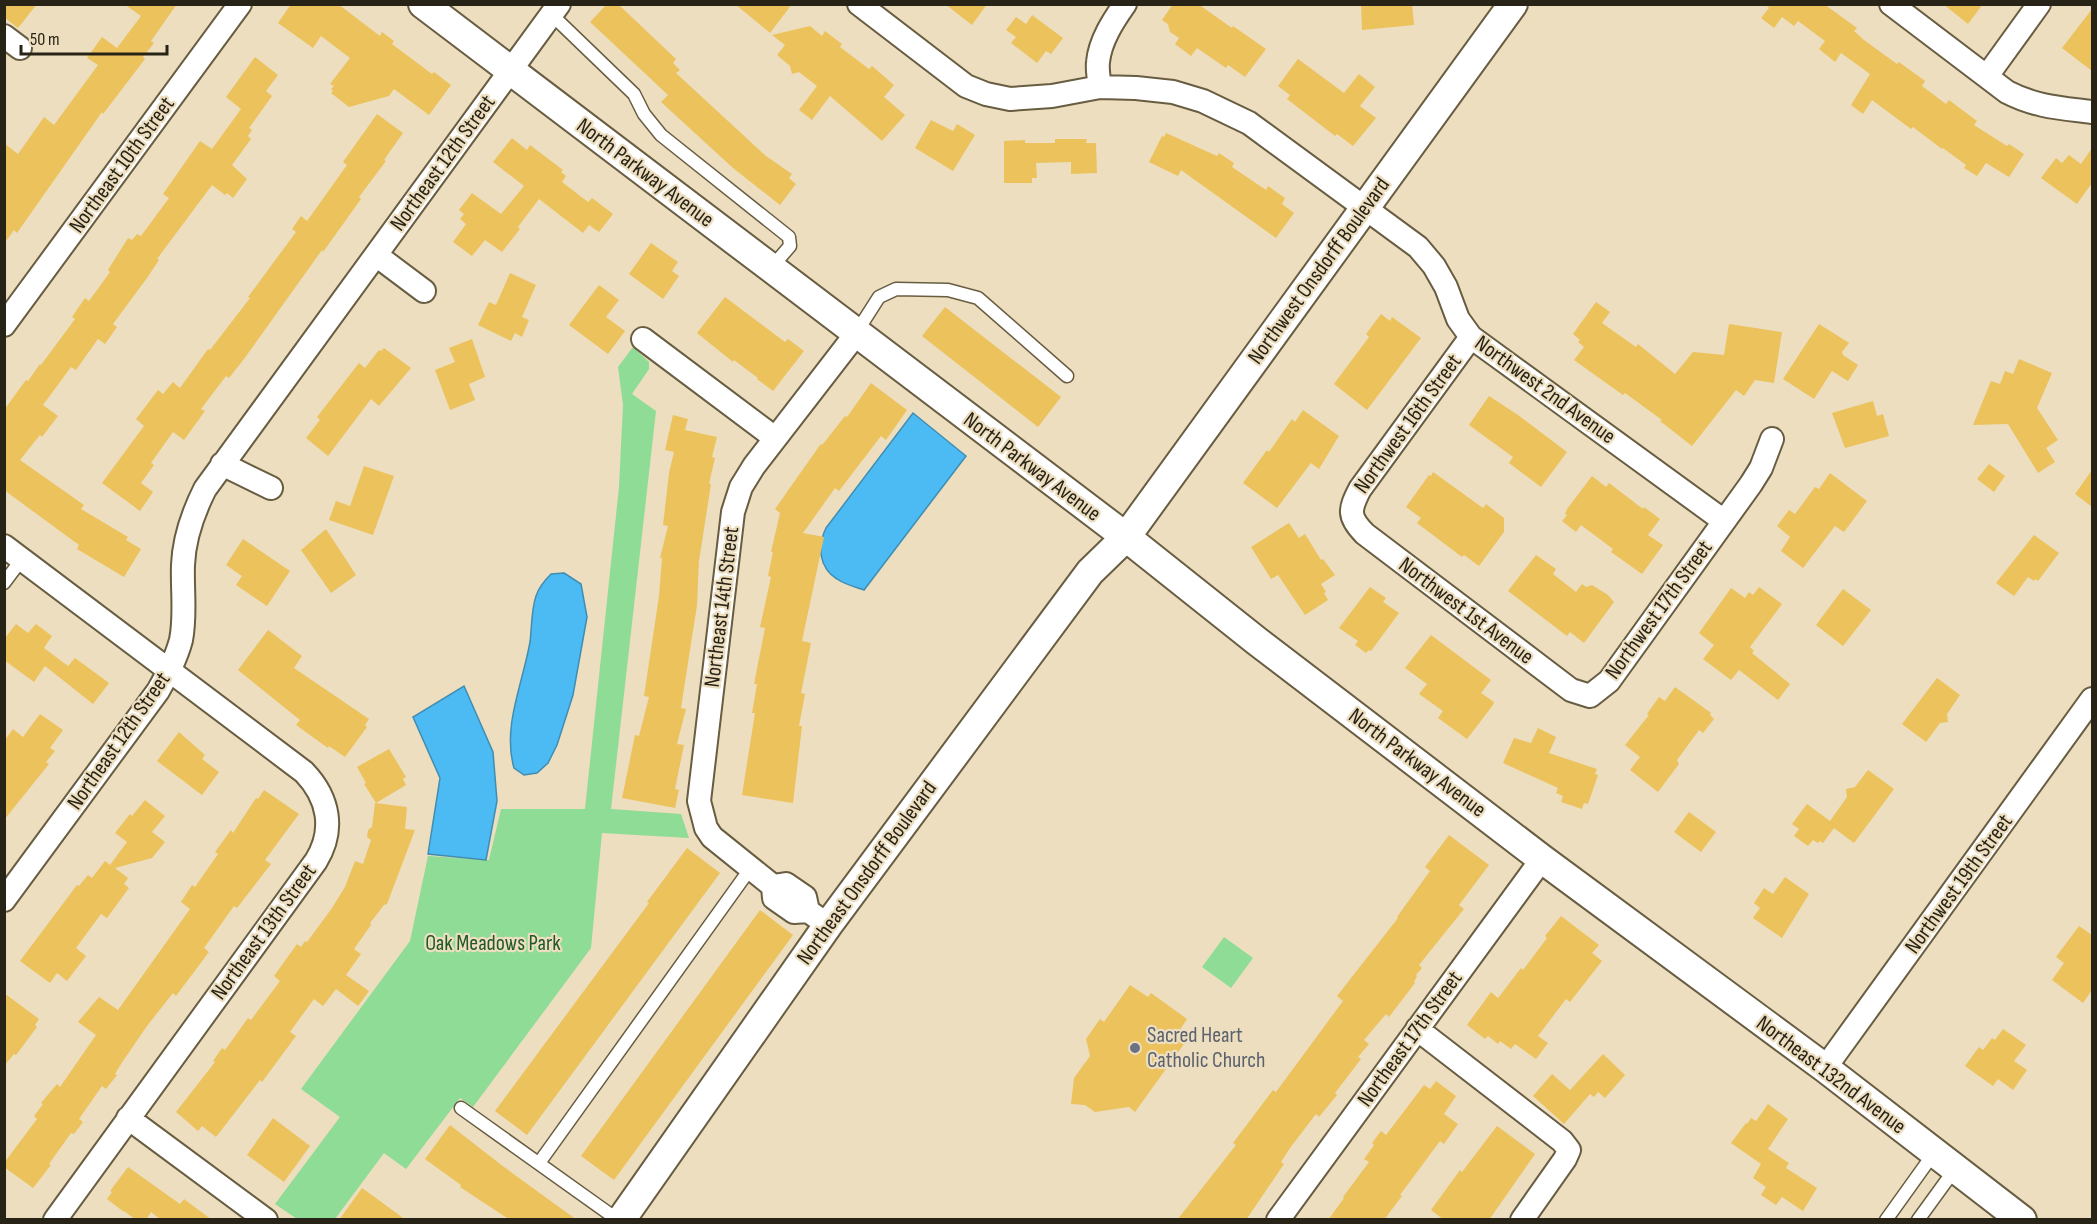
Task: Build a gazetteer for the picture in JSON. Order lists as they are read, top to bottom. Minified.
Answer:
{"streets":{"street":["Northeast 12th Street","Northeast 10th Street","North Parkway Avenue","Northwest Onsdorff Boulevard","Northwest 2nd Avenue","Northwest 16th Street","Northeast 14th Street","Northwest 17th Street","Northwest 1st Avenue","Northeast Onsdorff Boulevard","Northwest 19th Street","Northeast 13th Street","Northeast 17th Street","Northeast 132nd Avenue"]},"crossings":[["Northeast 12th Street","North Parkway Avenue"],["Northeast 12th Street","Northeast 13th Street"],["North Parkway Avenue","Northwest Onsdorff Boulevard"],["North Parkway Avenue","Northeast 14th Street"],["North Parkway Avenue","Northeast Onsdorff Boulevard"],["North Parkway Avenue","Northeast 17th Street"],["North Parkway Avenue","Northeast 132nd Avenue"],["Northwest Onsdorff Boulevard","Northwest 2nd Avenue"],["Northwest Onsdorff Boulevard","Northeast Onsdorff Boulevard"],["Northwest 2nd Avenue","Northwest 16th Street"],["Northwest 2nd Avenue","Northwest 17th Street"],["Northwest 16th Street","Northwest 1st Avenue"],["Northeast 14th Street","Northeast Onsdorff Boulevard"],["Northwest 17th Street","Northwest 1st Avenue"],["Northwest 19th Street","Northeast 132nd Avenue"]],"parks":["Oak Meadows Park"],"places":["Sacred Heart Catholic Church"],"scale_bar":"50 m"}
